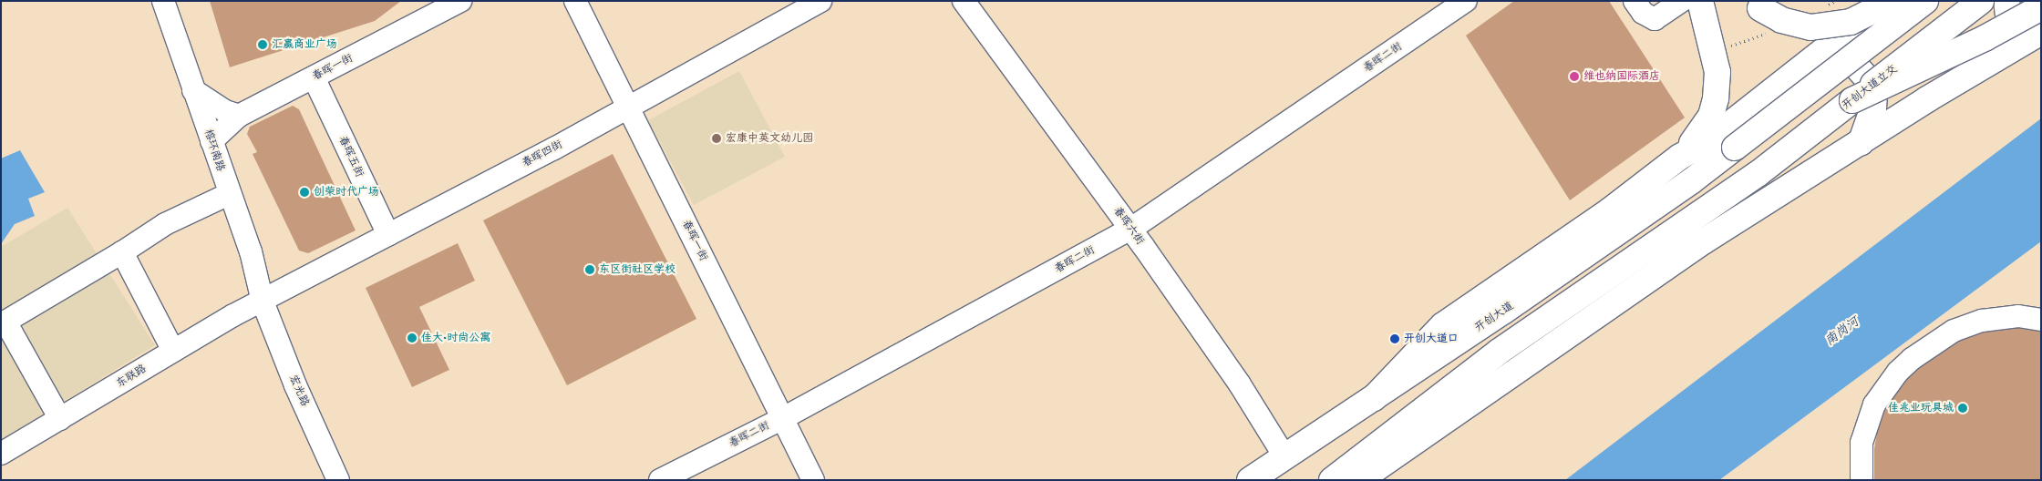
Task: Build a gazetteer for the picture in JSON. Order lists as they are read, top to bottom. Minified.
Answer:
{"streets":{"main road":["开创大道立交","开创大道"],"street":["春晖二街","春晖一街","榕环南路","春晖四街","春晖五街","春晖六街","东联路","宏光路"]},"crossings":[["春晖二街","春晖一街"],["春晖二街","春晖六街"],["春晖一街","榕环南路"],["春晖一街","春晖四街"],["春晖一街","春晖五街"],["榕环南路","春晖四街"],["榕环南路","东联路"],["榕环南路","宏光路"],["春晖四街","春晖五街"],["春晖四街","东联路"],["春晖四街","宏光路"],["春晖六街","开创大道"],["东联路","宏光路"]],"water":["南岗河"],"places":["汇赢商业广场","维也纳国际酒店","宏康中英文幼儿园","创荣时代广场","东区街社区学校","佳大·时尚公寓","开创大道口","佳兆业玩具城"]}
